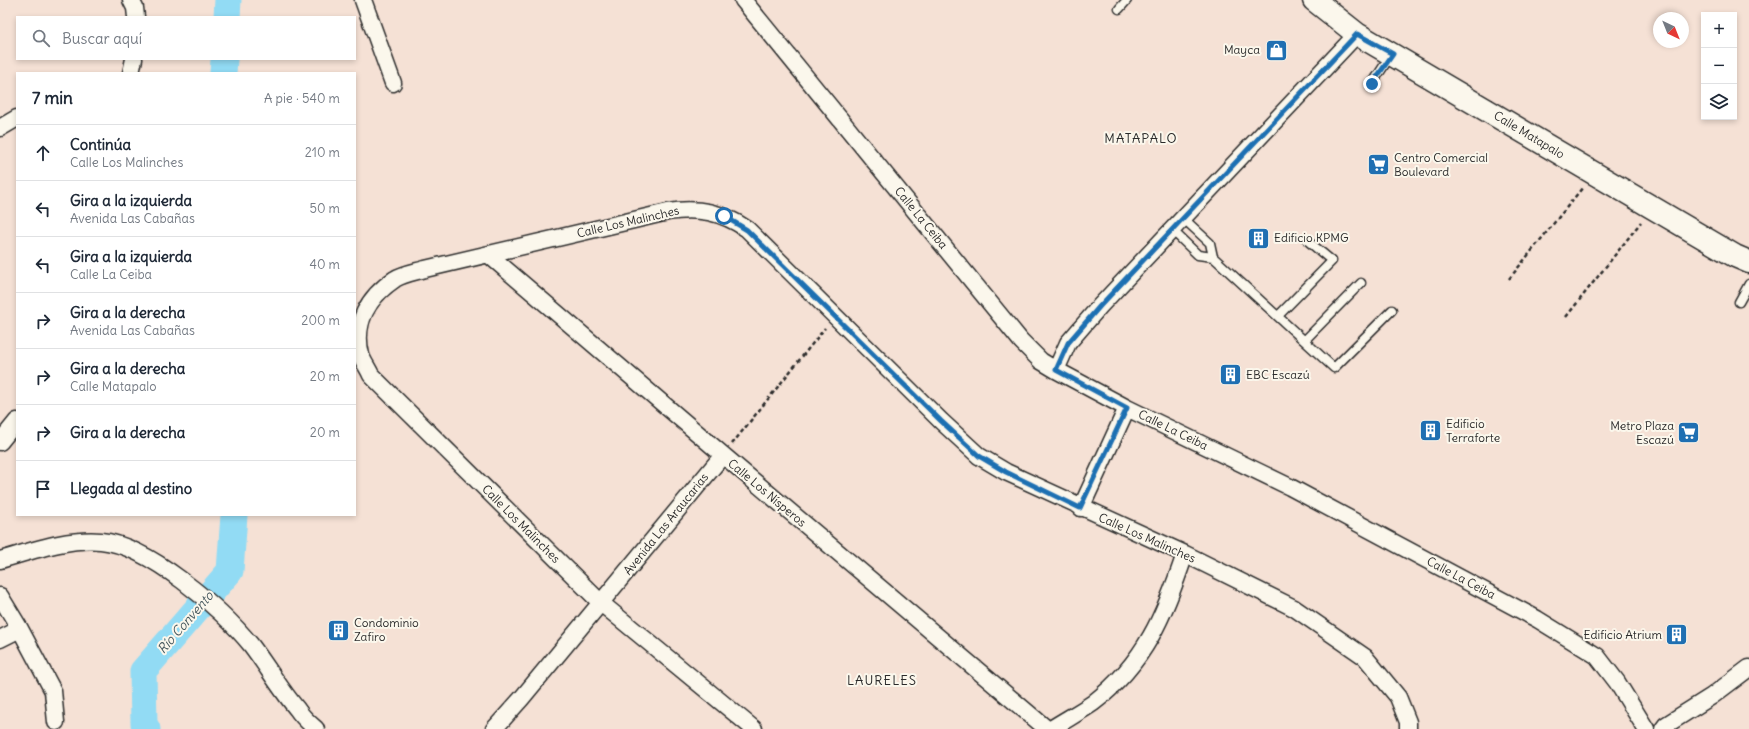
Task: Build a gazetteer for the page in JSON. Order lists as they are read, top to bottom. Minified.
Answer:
{"streets":{"street":["Calle Matapalo","Calle La Ceiba","Calle Los Malinches","Calle Los Nísperos","Avenida Las Araucarias"]},"crossings":[["Calle Los Malinches","Calle Los Nísperos"],["Calle Los Malinches","Avenida Las Araucarias"],["Calle Los Nísperos","Avenida Las Araucarias"]],"districts":["MATAPALO","LAURELES"],"water":["Río Convento"],"places":{"shop":["Mayca"],"supermarket":["Centro Comercial Boulevard","Metro Plaza Escazú"],"building":["Edificio KPMG","EBC Escazú","Edificio Terraforte","Condominio Zafiro","Edificio Atrium"]},"north":"bottom right","page":{"map_buttons":["+","−"],"search":"Buscar aquí","heading":["7 min","A pie · 540 m"],"list":[["Continúa","Calle Los Malinches","210 m"],["Gira a la izquierda","Avenida Las Cabañas","50 m"],["Gira a la izquierda","Calle La Ceiba","40 m"],["Gira a la derecha","Avenida Las Cabañas","200 m"],["Gira a la derecha","Calle Matapalo","20 m"],["Gira a la derecha","20 m"],"Llegada al destino"]}}
